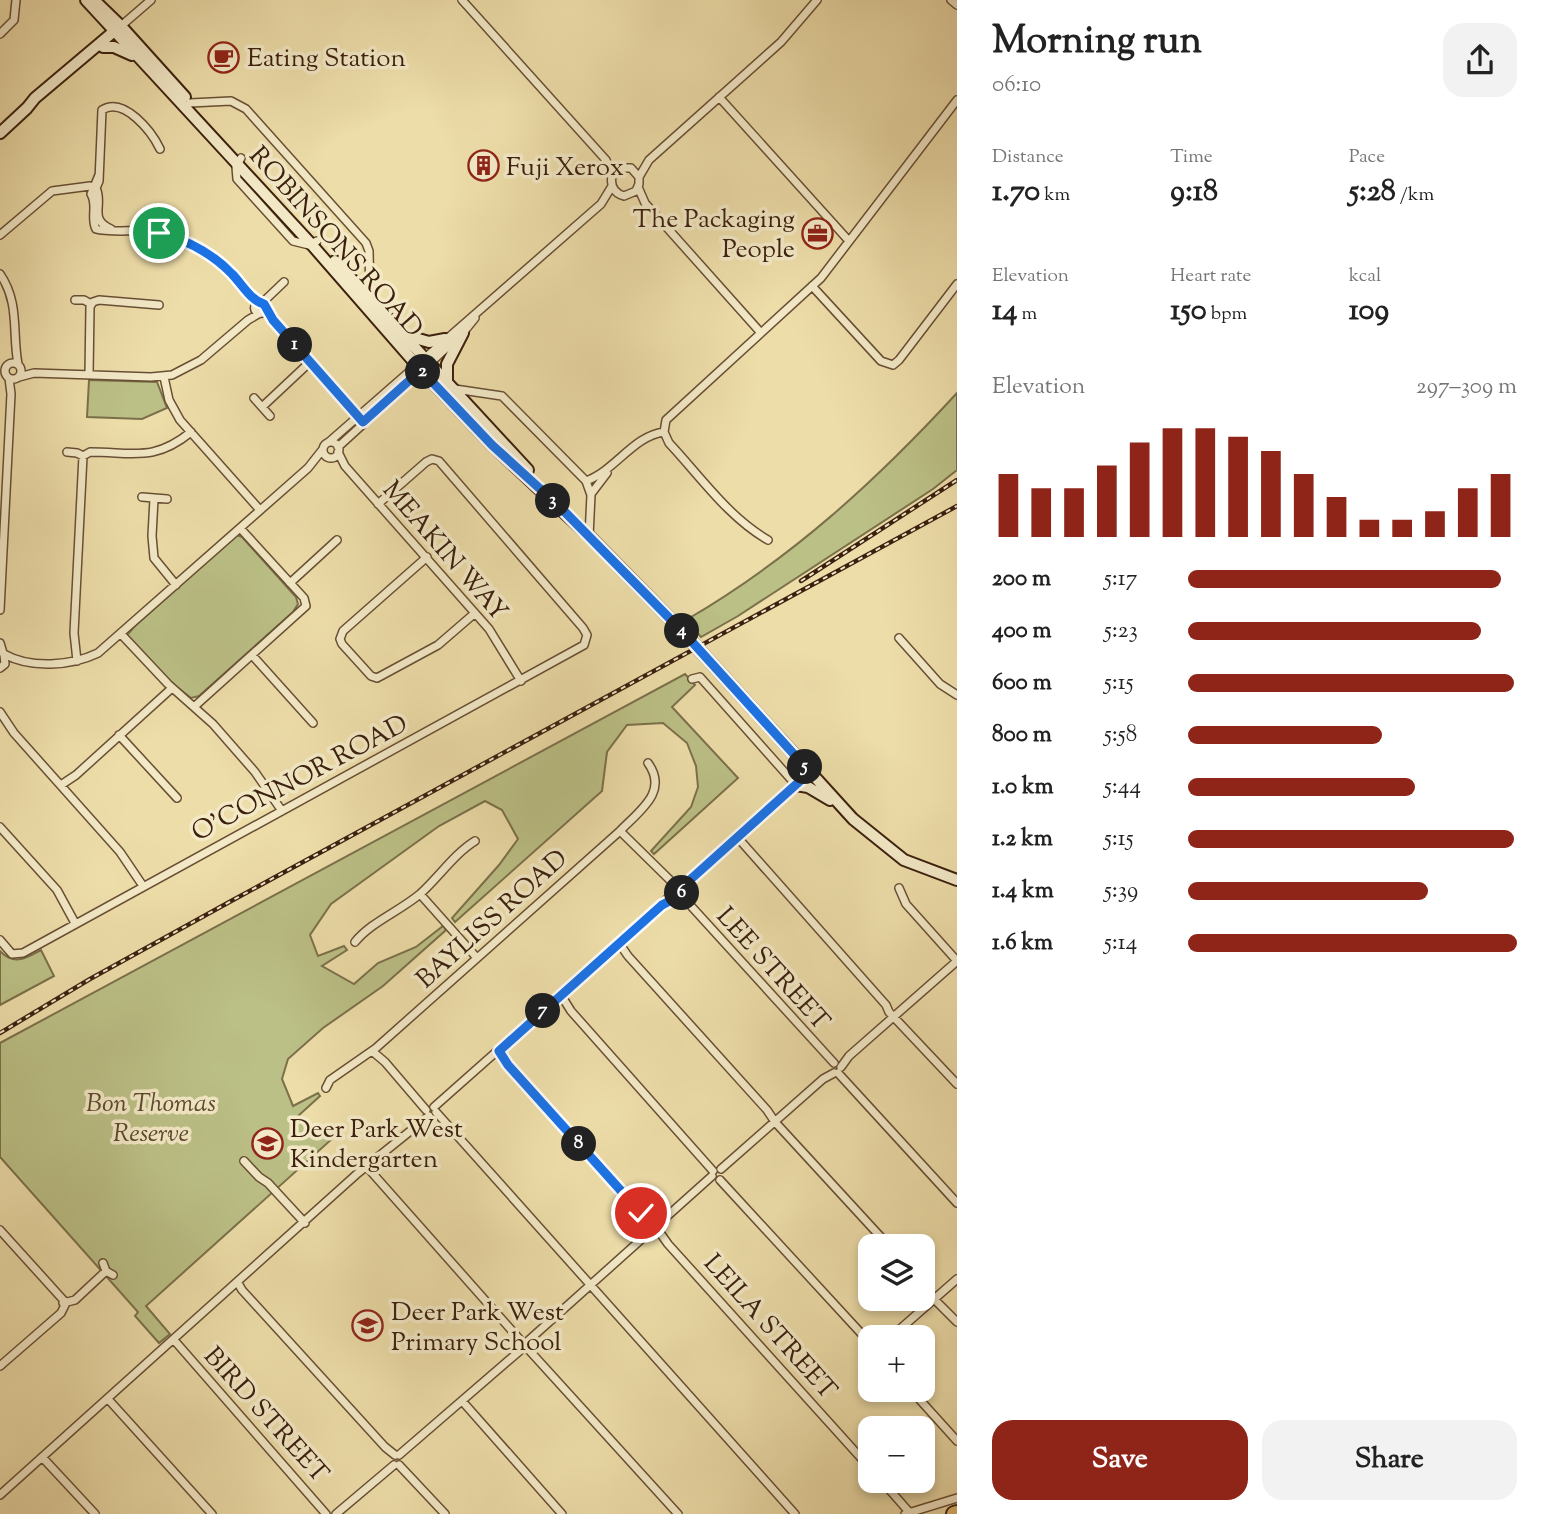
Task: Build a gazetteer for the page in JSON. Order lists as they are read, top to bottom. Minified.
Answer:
{"streets":{"main road":["ROBINSONS ROAD"],"street":["MEAKIN WAY","O'CONNOR ROAD","BAYLISS ROAD","LEE STREET","LEILA STREET","BIRD STREET"]},"crossings":[["MEAKIN WAY","O'CONNOR ROAD"],["BAYLISS ROAD","LEE STREET"]],"parks":["Bon Thomas Reserve"],"places":{"cafe":["Eating Station"],"building":["Fuji Xerox"],"office":["The Packaging People"],"school or university":["Deer Park West Kindergarten","Deer Park West Primary School"]},"page":{"heading":["Morning run","06:10"],"stats":[["Distance","1.70 km"],["Time","9:18"],["Pace","5:28 /km"],["Elevation","14 m"],["Heart rate","150 bpm"],["kcal","109"]],"pins":["1","2","3","4","5","6","7","8"],"chart":["Elevation","297–309 m"],"list":[{"name":"200 m","note":"5:17"},{"name":"400 m","note":"5:23"},{"name":"600 m","note":"5:15"},{"name":"800 m","note":"5:58"},{"name":"1.0 km","note":"5:44"},{"name":"1.2 km","note":"5:15"},{"name":"1.4 km","note":"5:39"},{"name":"1.6 km","note":"5:14"}],"map_buttons":["+","−"],"buttons":["Save","Share"]}}
